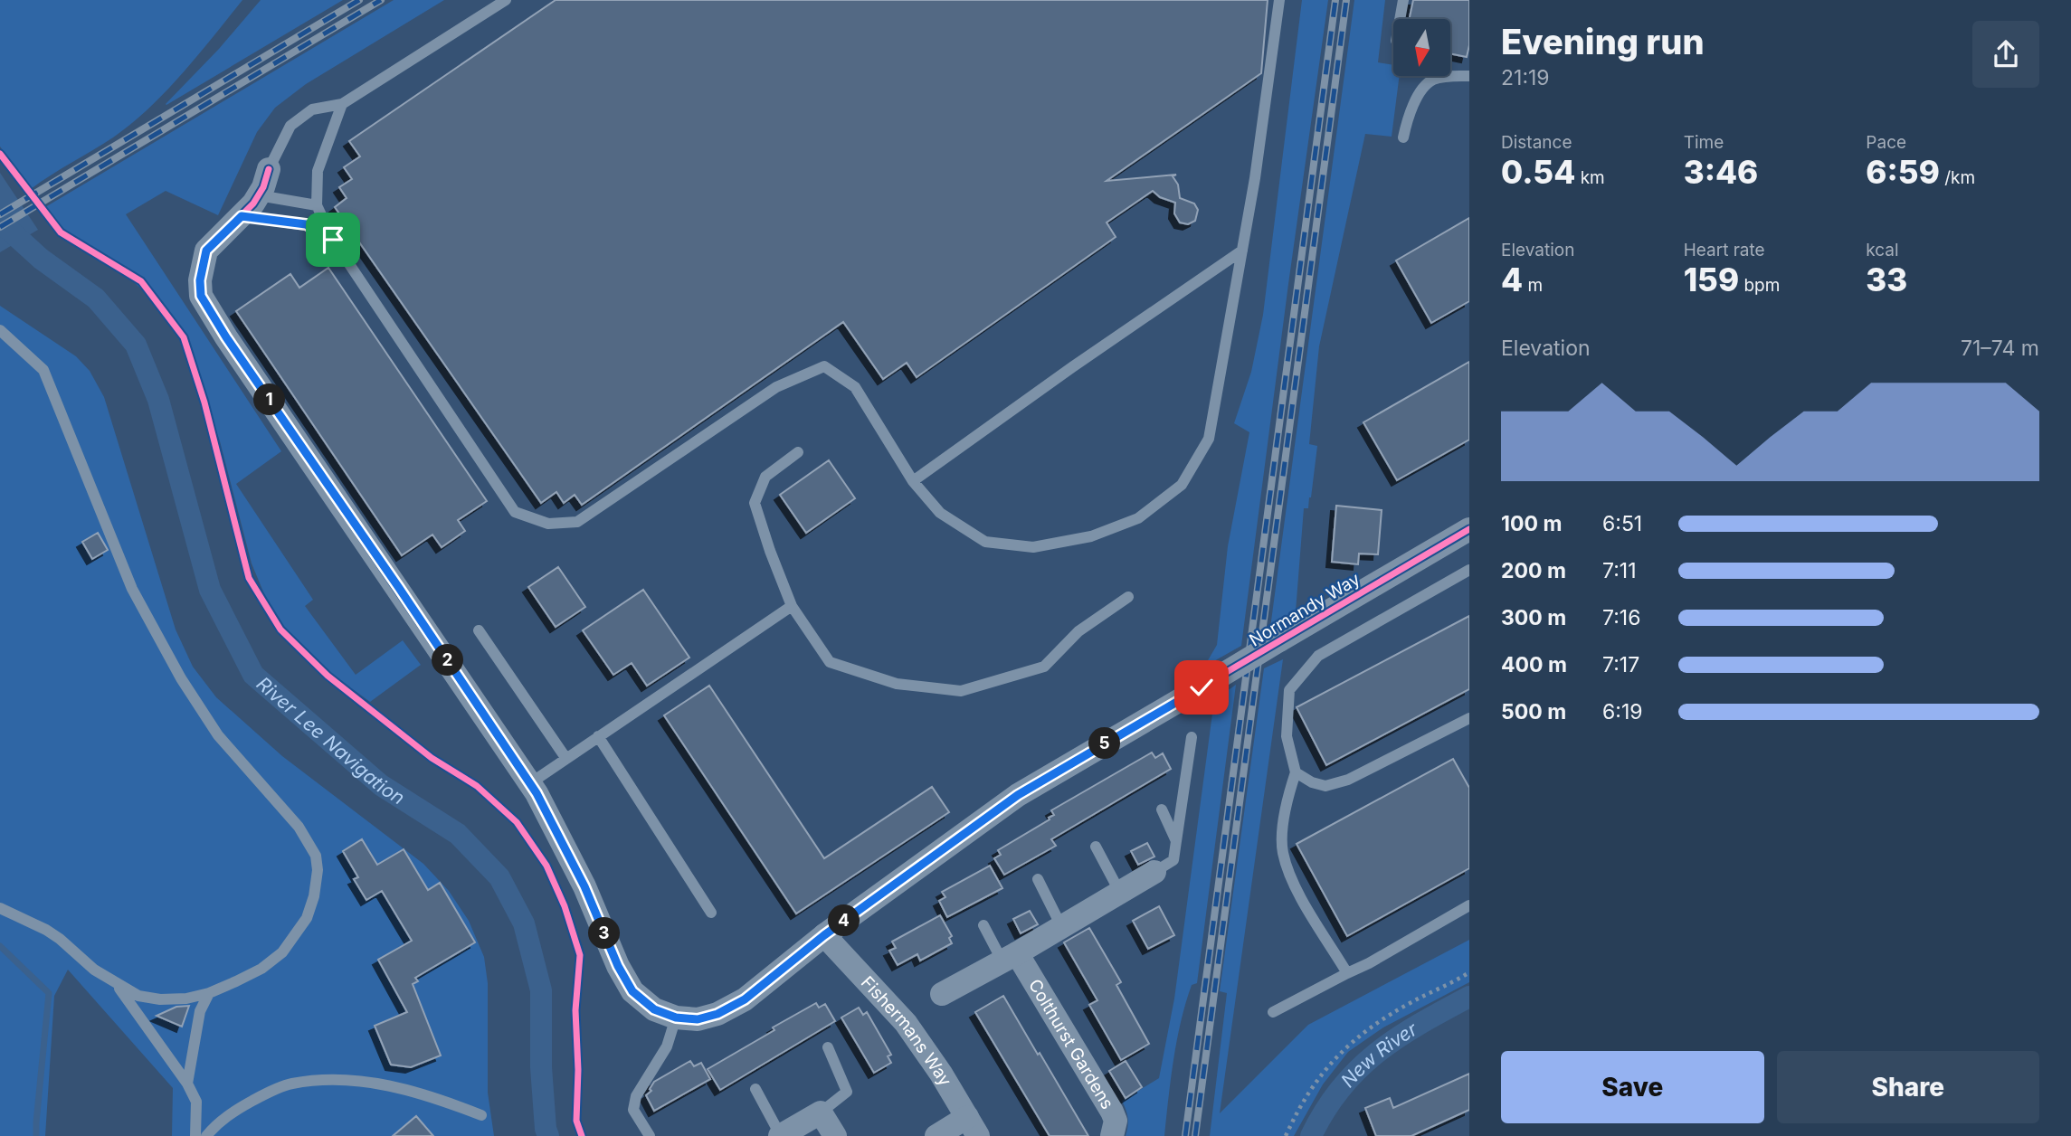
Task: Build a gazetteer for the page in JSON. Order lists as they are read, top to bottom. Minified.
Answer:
{"streets":{"street":["Normandy Way","Fishermans Way","Colthurst Gardens"]},"crossings":[["Normandy Way","Fishermans Way"]],"water":["River Lee Navigation","New River"],"north":"bottom","page":{"heading":["Evening run","21:19"],"stats":[["Distance","0.54 km"],["Time","3:46"],["Pace","6:59 /km"],["Elevation","4 m"],["Heart rate","159 bpm"],["kcal","33"]],"chart":["Elevation","71–74 m"],"pins":["1","2","5","4","3"],"list":[{"name":"100 m","note":"6:51"},{"name":"200 m","note":"7:11"},{"name":"300 m","note":"7:16"},{"name":"400 m","note":"7:17"},{"name":"500 m","note":"6:19"}],"buttons":["Save","Share"]}}
